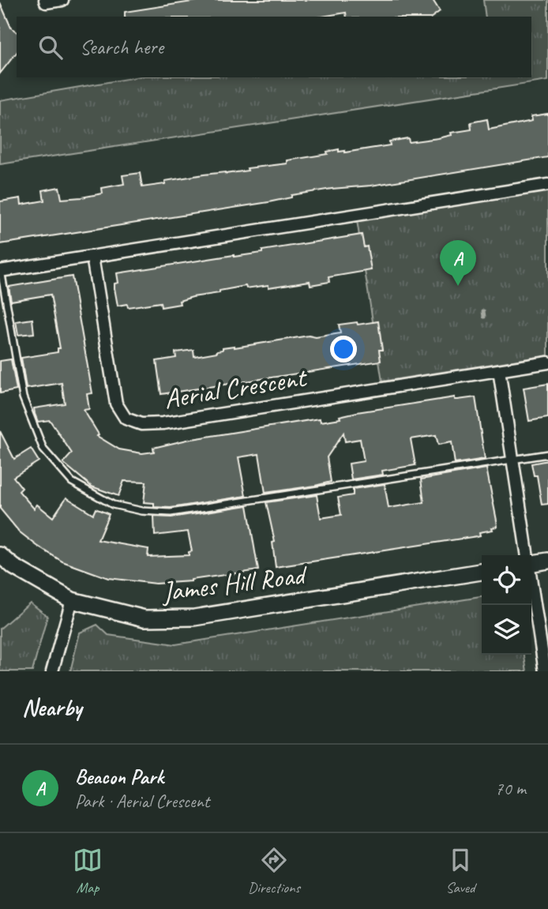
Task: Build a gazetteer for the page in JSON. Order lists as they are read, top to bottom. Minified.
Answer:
{"streets":{"street":["Aerial Crescent","James Hill Road"]},"page":{"search":"Search here","pins":"A","heading":"Nearby","list":[{"mark":"A","name":"Beacon Park","note":"Park · Aerial Crescent","value":"70 m"}],"nav":["Map","Directions","Saved"]}}
